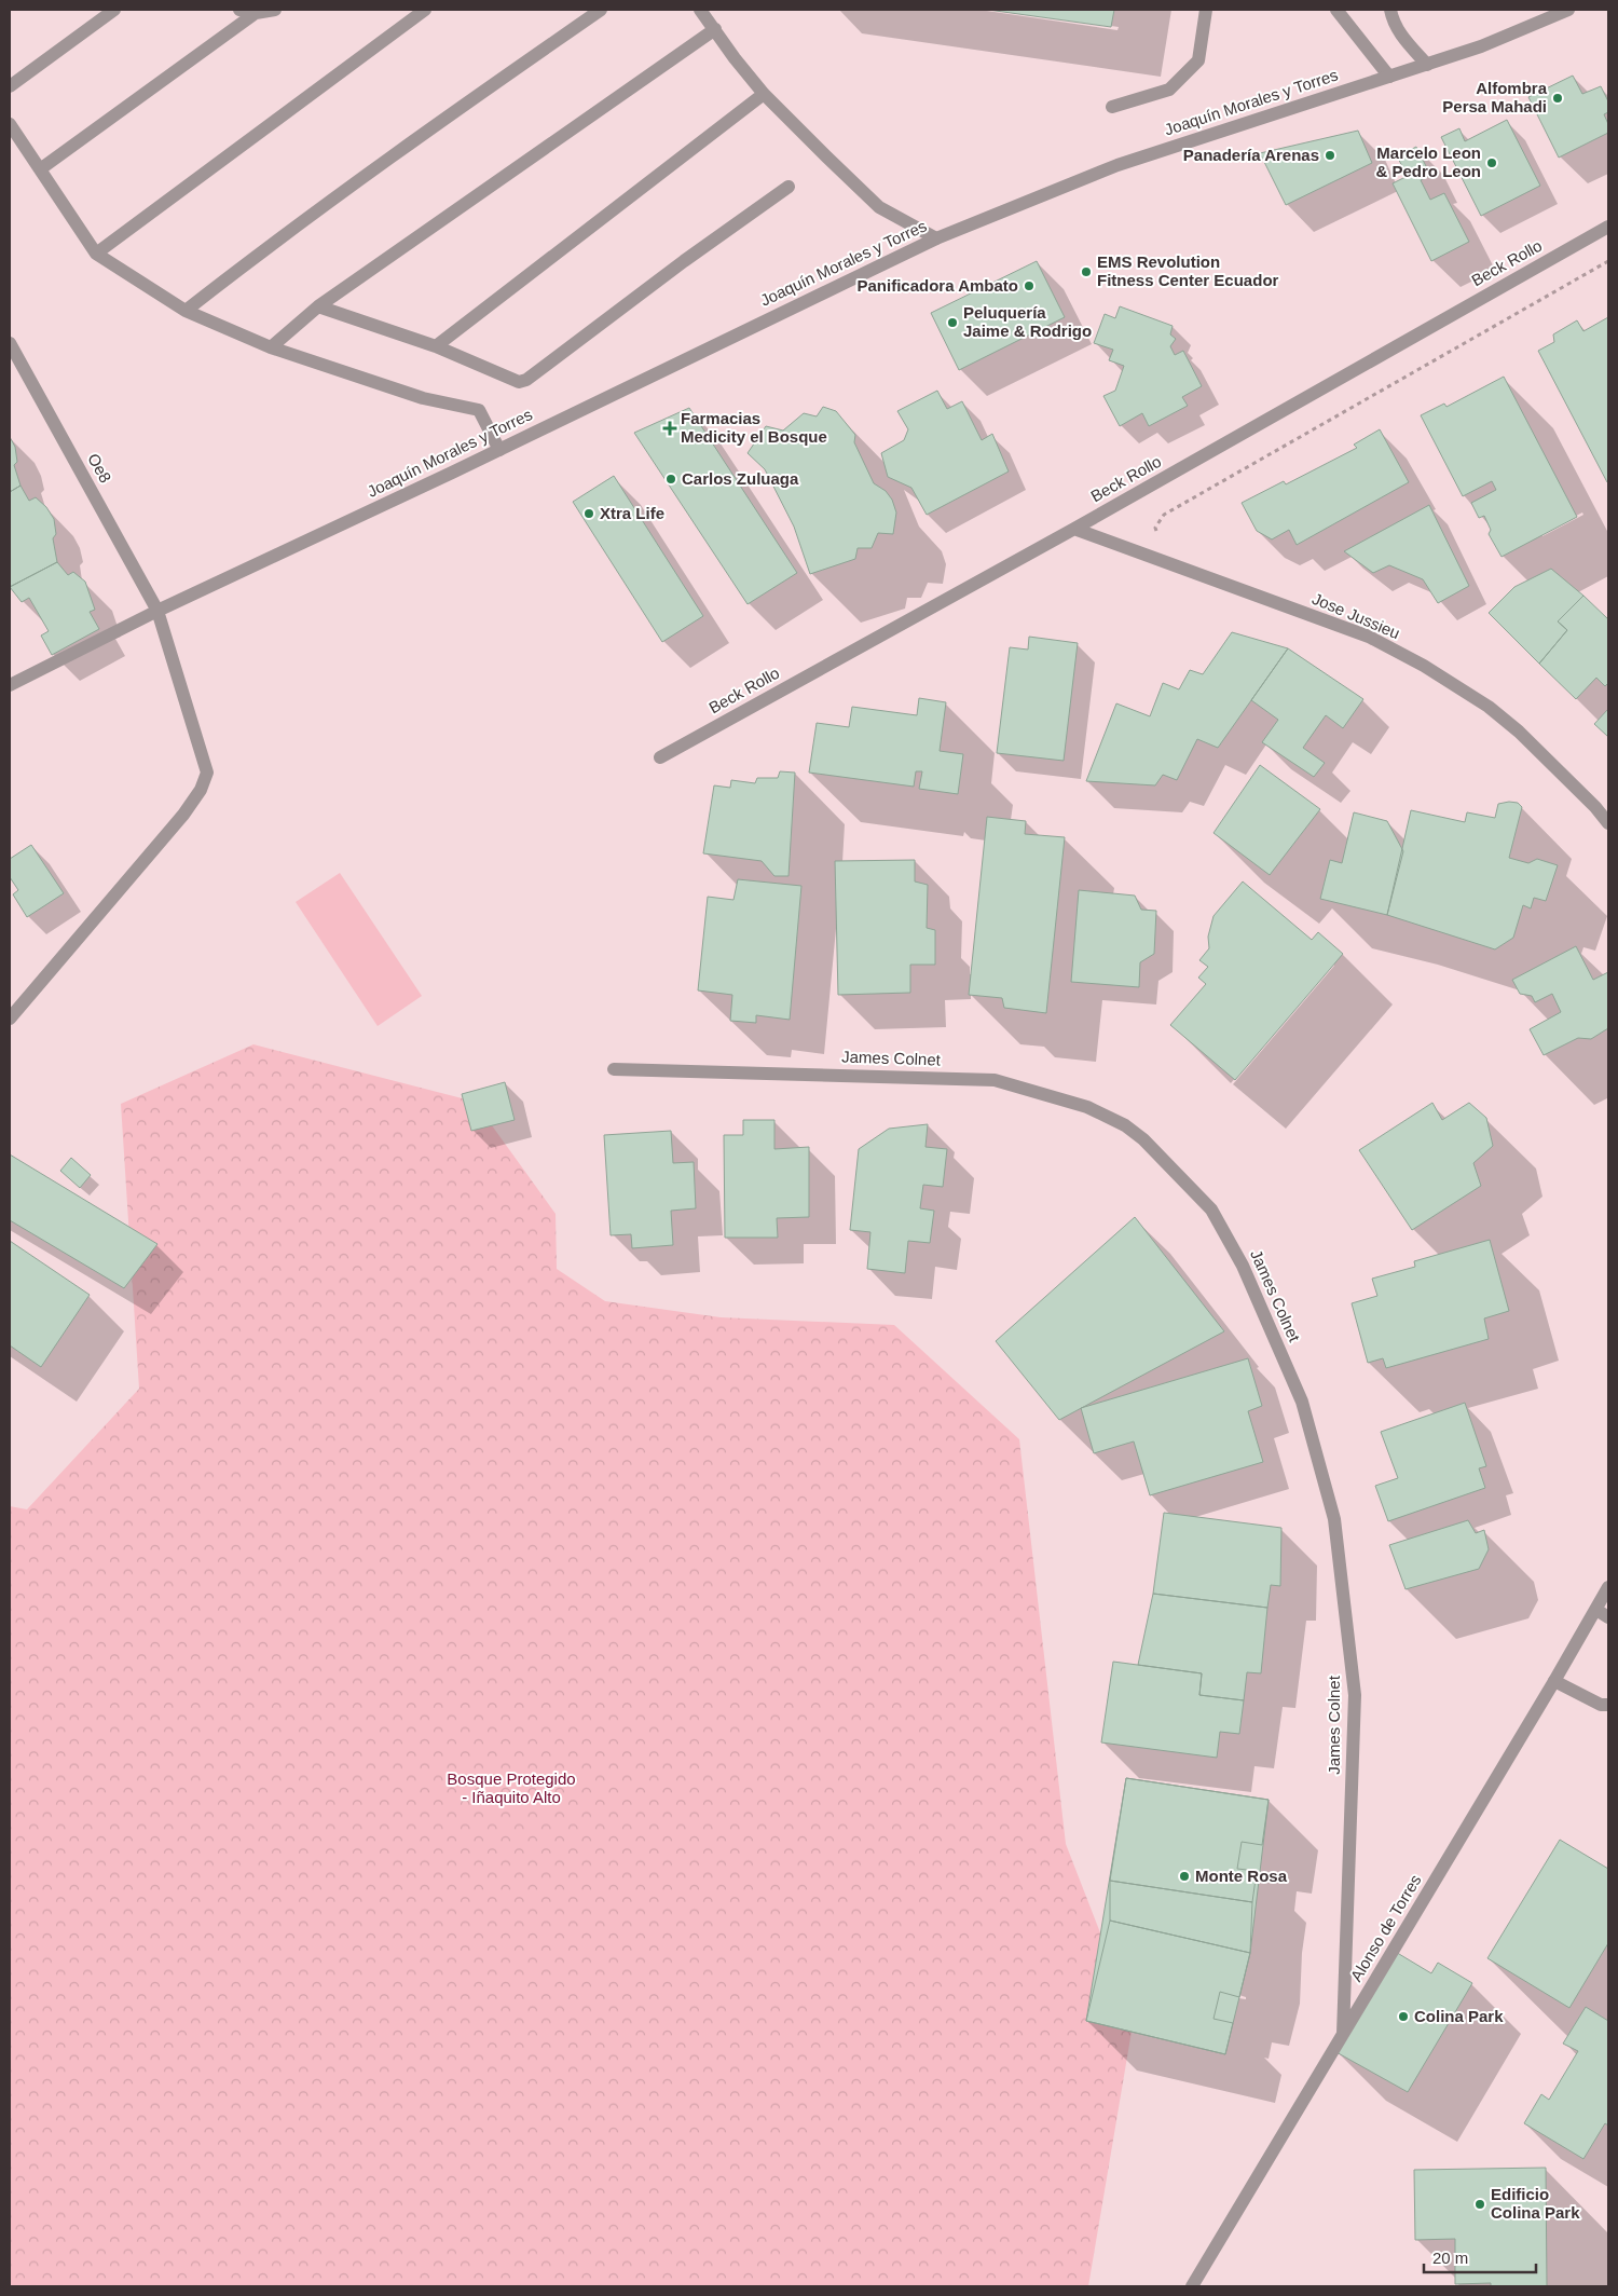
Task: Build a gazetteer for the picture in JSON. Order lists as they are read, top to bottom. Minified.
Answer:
{"streets":{"street":["Joaquín Morales y Torres","Beck Rollo","Oe8","Jose Jussieu","James Colnet","Alonso de Torres"]},"crossings":[["Joaquín Morales y Torres","Oe8"],["Beck Rollo","Jose Jussieu"],["James Colnet","Alonso de Torres"]],"parks":["Bosque Protegido - Iñaquito Alto"],"places":{"other":["Alfombra Persa Mahadi","Panadería Arenas","Marcelo Leon & Pedro Leon","EMS Revolution Fitness Center Ecuador","Panificadora Ambato","Peluquería Jaime & Rodrigo","Carlos Zuluaga","Xtra Life","Monte Rosa","Colina Park","Edificio Colina Park"],"health":["Farmacias Medicity el Bosque"]},"scale_bar":"20 m"}
